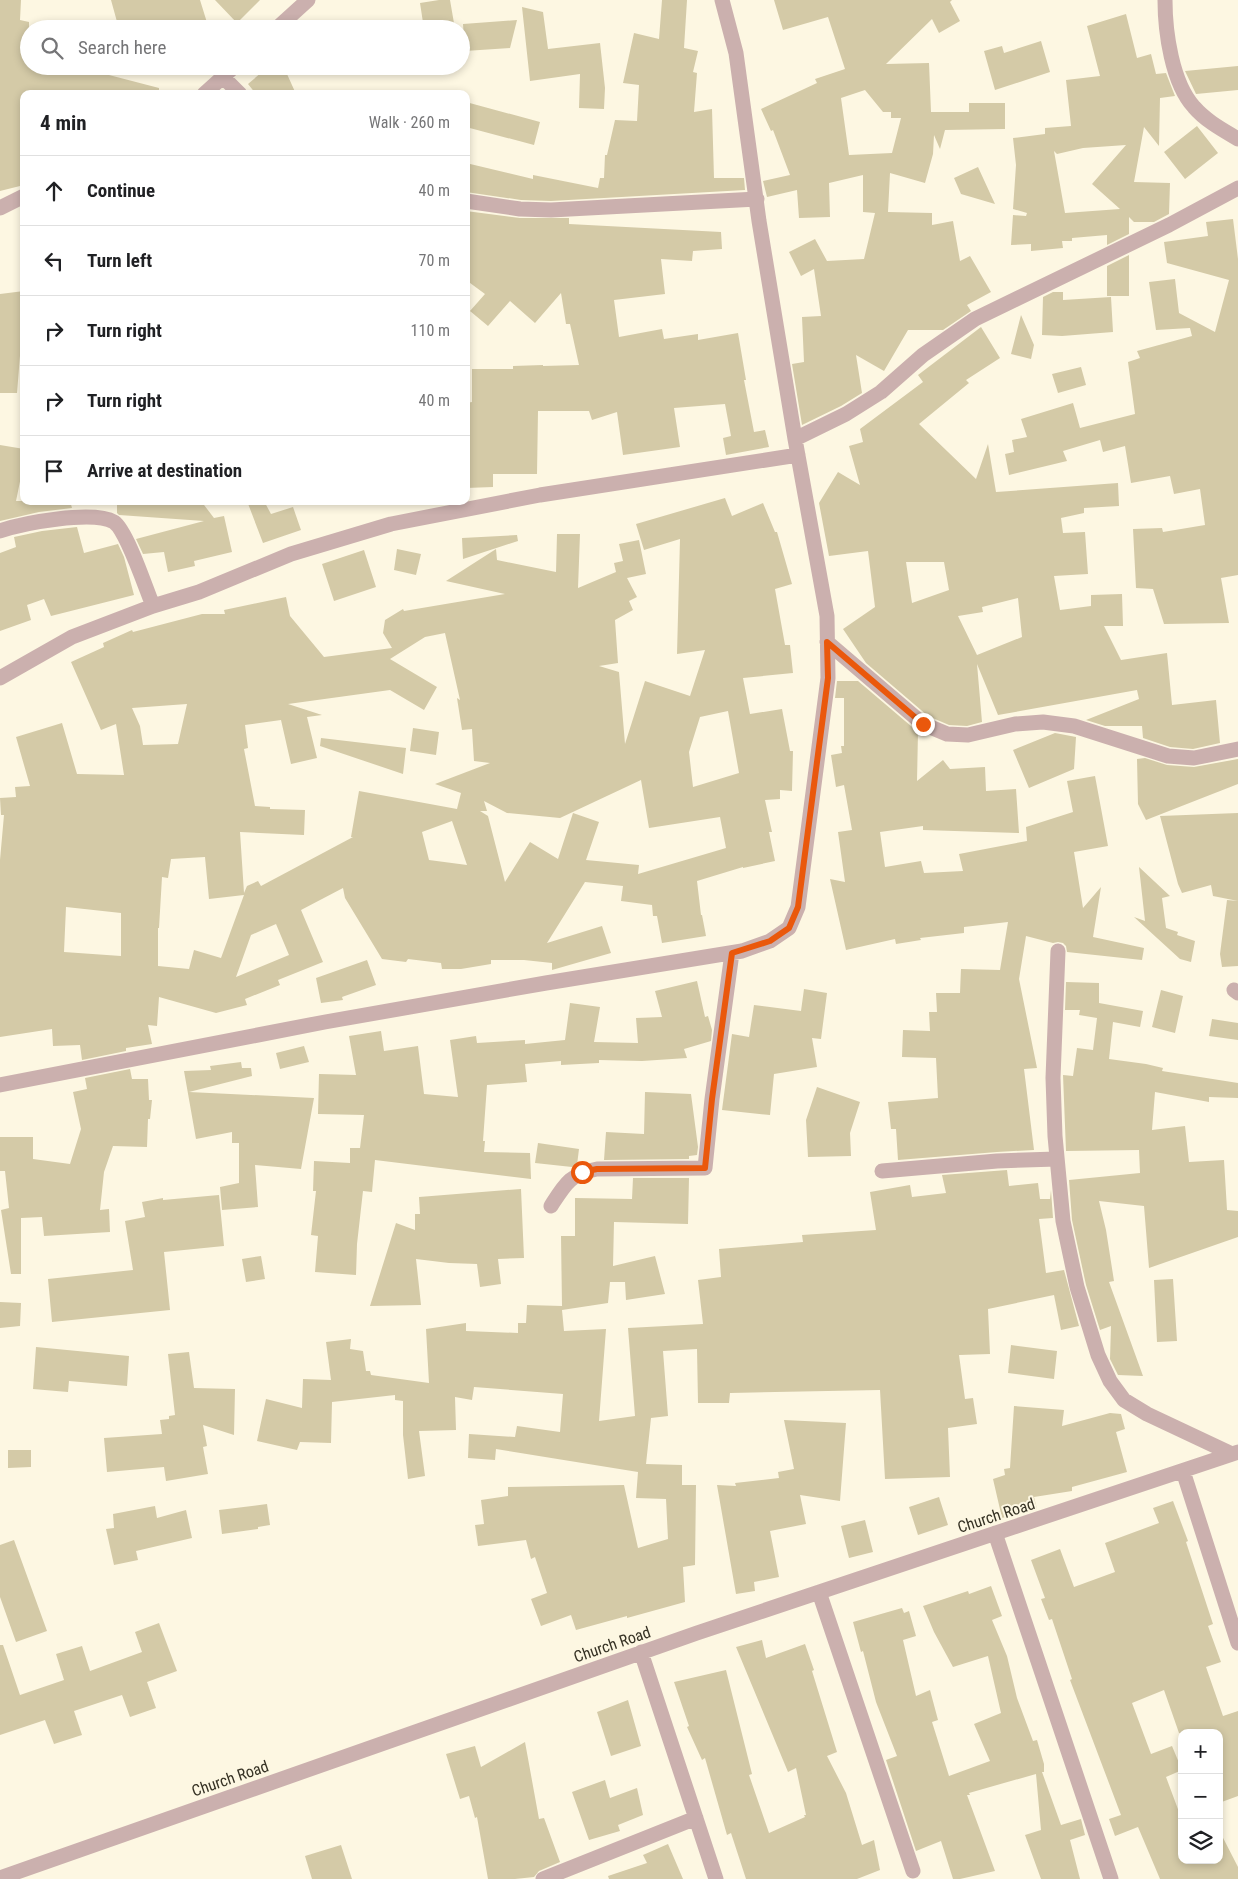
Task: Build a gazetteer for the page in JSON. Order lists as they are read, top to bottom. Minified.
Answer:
{"streets":{"street":["Church Road"]},"page":{"search":"Search here","heading":["4 min","Walk · 260 m"],"list":[["Continue","40 m"],["Turn left","70 m"],["Turn right","110 m"],["Turn right","40 m"],"Arrive at destination"],"map_buttons":["+","−"]}}
